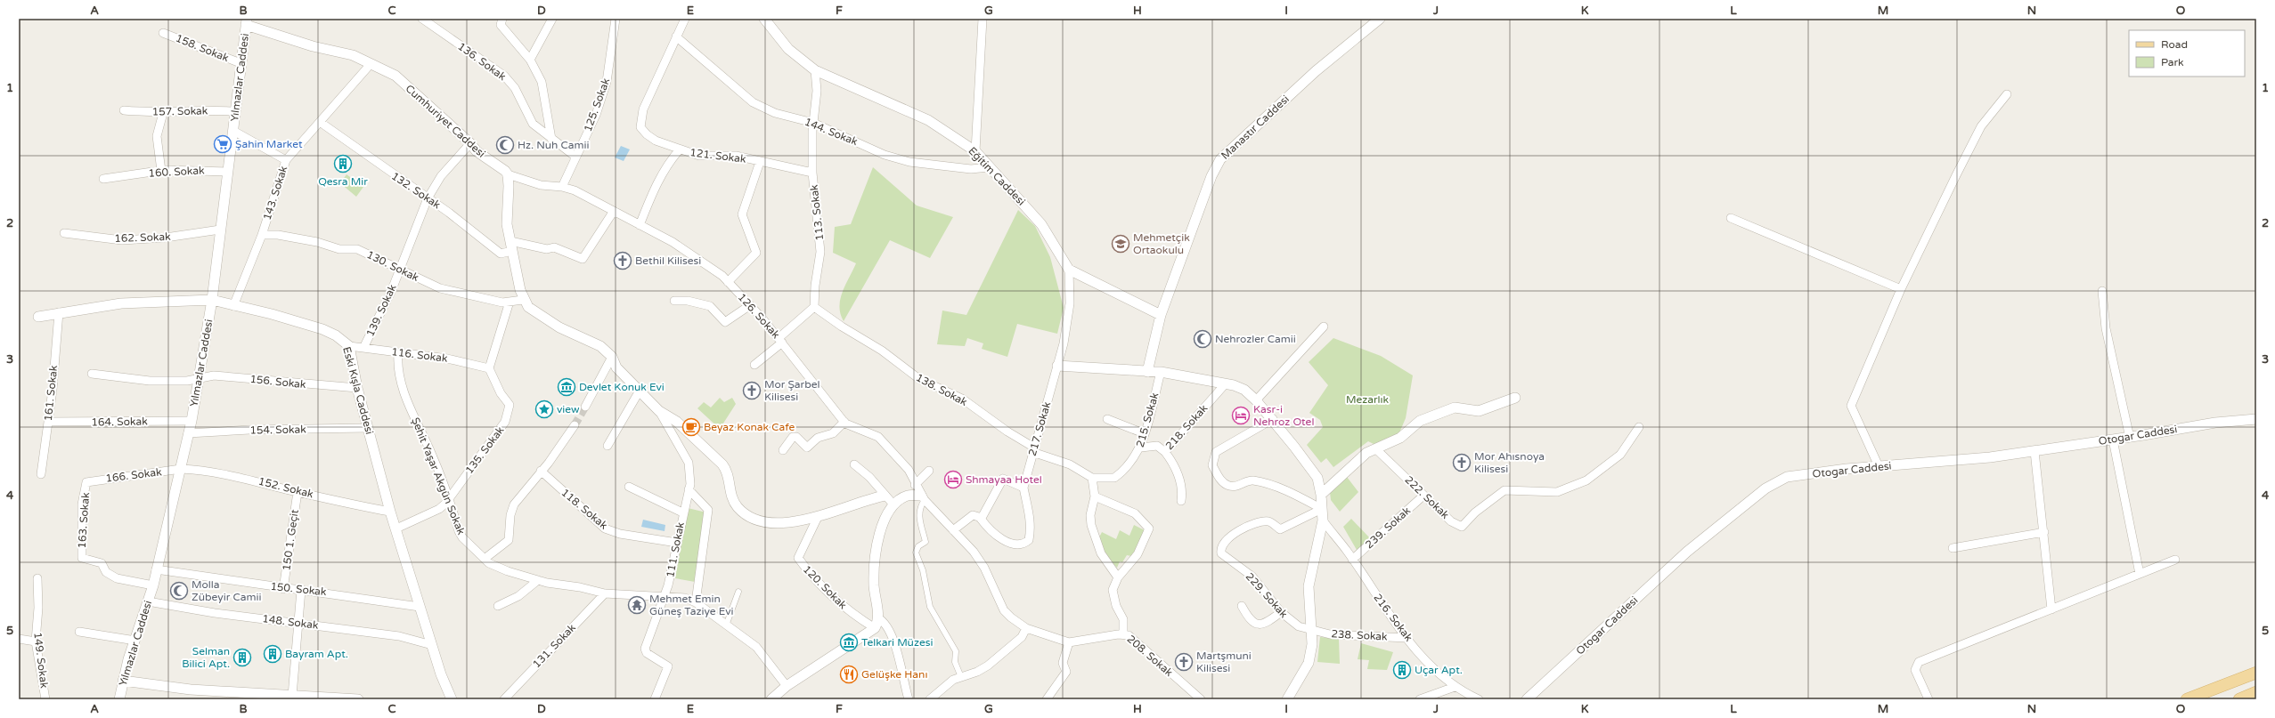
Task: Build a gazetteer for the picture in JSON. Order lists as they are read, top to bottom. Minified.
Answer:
{"streets":{"street":["158. Sokak","136. Sokak","Yılmazlar Caddesi","125. Sokak","157. Sokak","Cumhuriyet Caddesi","Manastır Caddesi","144. Sokak","121. Sokak","160. Sokak","Eğitim Caddesi","132. Sokak","143. Sokak","113. Sokak","162. Sokak","130. Sokak","139. Sokak","126. Sokak","116. Sokak","156. Sokak","138. Sokak","Eski Kışla Caddesi","161. Sokak","215. Sokak","164. Sokak","218. Sokak","217. Sokak","154. Sokak","Otogar Caddesi","135. Sokak","166. Sokak","Şehit Yaşar Akgün Sokak","152. Sokak","222. Sokak","118. Sokak","163. Sokak","239. Sokak","150 1. Geçit","111. Sokak","120. Sokak","150. Sokak","229. Sokak","216. Sokak","148. Sokak","238. Sokak","131. Sokak","208. Sokak","149. Sokak"]},"crossings":[["158. Sokak","Yılmazlar Caddesi"],["136. Sokak","125. Sokak"],["Yılmazlar Caddesi","157. Sokak"],["Yılmazlar Caddesi","Cumhuriyet Caddesi"],["Yılmazlar Caddesi","160. Sokak"],["Yılmazlar Caddesi","162. Sokak"],["Yılmazlar Caddesi","156. Sokak"],["Yılmazlar Caddesi","Eski Kışla Caddesi"],["Yılmazlar Caddesi","164. Sokak"],["Yılmazlar Caddesi","154. Sokak"],["Yılmazlar Caddesi","166. Sokak"],["Yılmazlar Caddesi","152. Sokak"],["Yılmazlar Caddesi","163. Sokak"],["Yılmazlar Caddesi","150. Sokak"],["Yılmazlar Caddesi","148. Sokak"],["125. Sokak","126. Sokak"],["Cumhuriyet Caddesi","143. Sokak"],["Cumhuriyet Caddesi","139. Sokak"],["Cumhuriyet Caddesi","126. Sokak"],["144. Sokak","121. Sokak"],["144. Sokak","Eğitim Caddesi"],["144. Sokak","113. Sokak"],["121. Sokak","113. Sokak"],["Eğitim Caddesi","113. Sokak"],["Eğitim Caddesi","217. Sokak"],["132. Sokak","143. Sokak"],["132. Sokak","139. Sokak"],["143. Sokak","130. Sokak"],["143. Sokak","Eski Kışla Caddesi"],["113. Sokak","138. Sokak"],["130. Sokak","139. Sokak"],["139. Sokak","116. Sokak"],["126. Sokak","208. Sokak"],["116. Sokak","Eski Kışla Caddesi"],["116. Sokak","135. Sokak"],["116. Sokak","Şehit Yaşar Akgün Sokak"],["156. Sokak","Eski Kışla Caddesi"],["138. Sokak","217. Sokak"],["Eski Kışla Caddesi","161. Sokak"],["Eski Kışla Caddesi","154. Sokak"],["Eski Kışla Caddesi","135. Sokak"],["Eski Kışla Caddesi","152. Sokak"],["Eski Kışla Caddesi","150. Sokak"],["Eski Kışla Caddesi","148. Sokak"],["161. Sokak","164. Sokak"],["215. Sokak","218. Sokak"],["135. Sokak","Şehit Yaşar Akgün Sokak"],["166. Sokak","152. Sokak"],["166. Sokak","163. Sokak"],["Şehit Yaşar Akgün Sokak","111. Sokak"],["Şehit Yaşar Akgün Sokak","131. Sokak"],["152. Sokak","150 1. Geçit"],["222. Sokak","239. Sokak"],["118. Sokak","111. Sokak"],["239. Sokak","216. Sokak"],["150 1. Geçit","150. Sokak"],["229. Sokak","238. Sokak"],["216. Sokak","238. Sokak"]],"parks":["Mezarlık"],"places":{"supermarket":["Şahin Market"],"mosque":["Hz. Nuh Camii","Nehrozler Camii","Molla Zübeyir Camii"],"building":["Qesra Mir","Bayram Apt.","Selman Bilici Apt.","Uçar Apt."],"school or university":["Mehmetçik Ortaokulu"],"church":["Bethil Kilisesi","Mor Şarbel Kilisesi","Mor Ahısnoya Kilisesi","Martşmuni Kilisesi"],"museum":["Devlet Konuk Evi","Telkari Müzesi"],"place":["view"],"hotel":["Kasr-i Nehroz Otel","Shmayaa Hotel"],"cafe":["Beyaz Konak Cafe"],"temple":["Mehmet Emin Güneş Taziye Evi"],"restaurant":["Gelüşke Hanı"]},"legend":["Road","Park"],"grid":{"columns":["A","B","C","D","E","F","G","H","I","J","K","L","M","N","O"],"rows":["1","2","3","4","5"]}}
